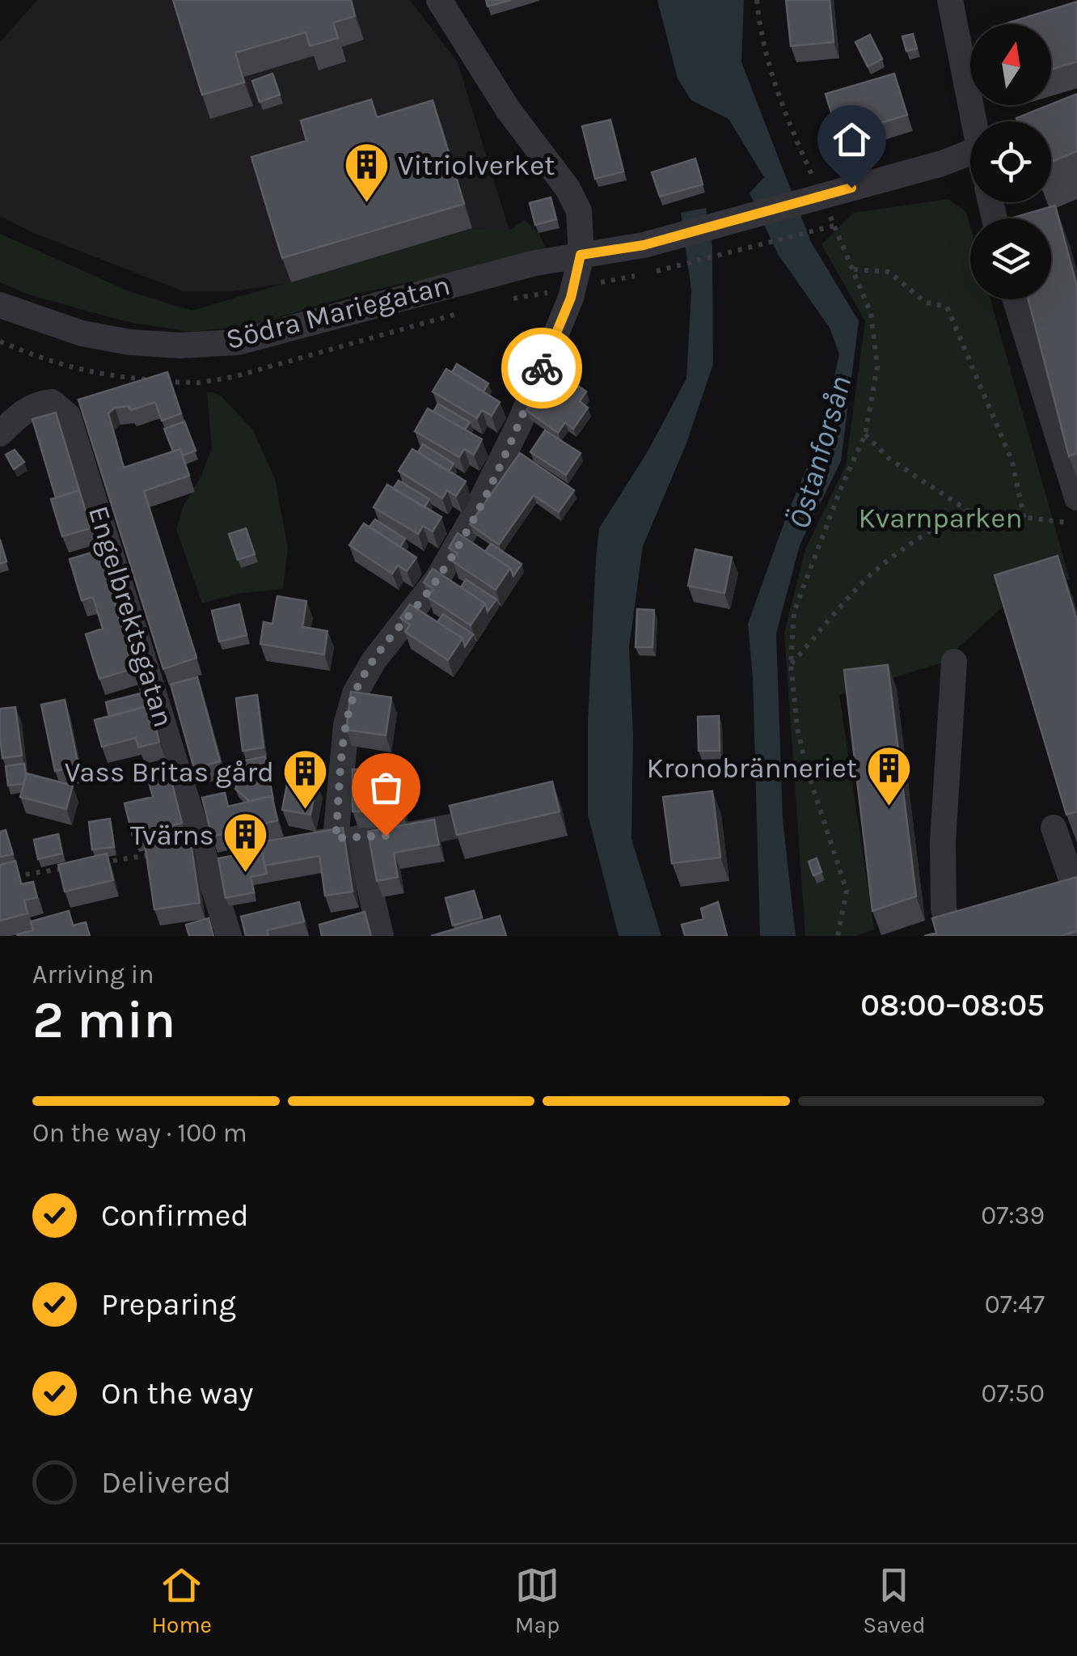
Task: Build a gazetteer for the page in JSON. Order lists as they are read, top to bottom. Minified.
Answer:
{"streets":{"street":["Södra Mariegatan","Engelbrektsgatan"]},"water":["Östanforsån"],"parks":["Kvarnparken"],"places":{"building":["Vitriolverket","Kronobränneriet","Vass Britas gård","Tvärns"]},"north":"top","page":{"heading":["2 min","Arriving in","08:00–08:05"],"bar":"On the way · 100 m","list":[["Confirmed","07:39"],["Preparing","07:47"],["On the way","07:50"],"Delivered"],"tabs":["Home","Map","Saved"]}}
